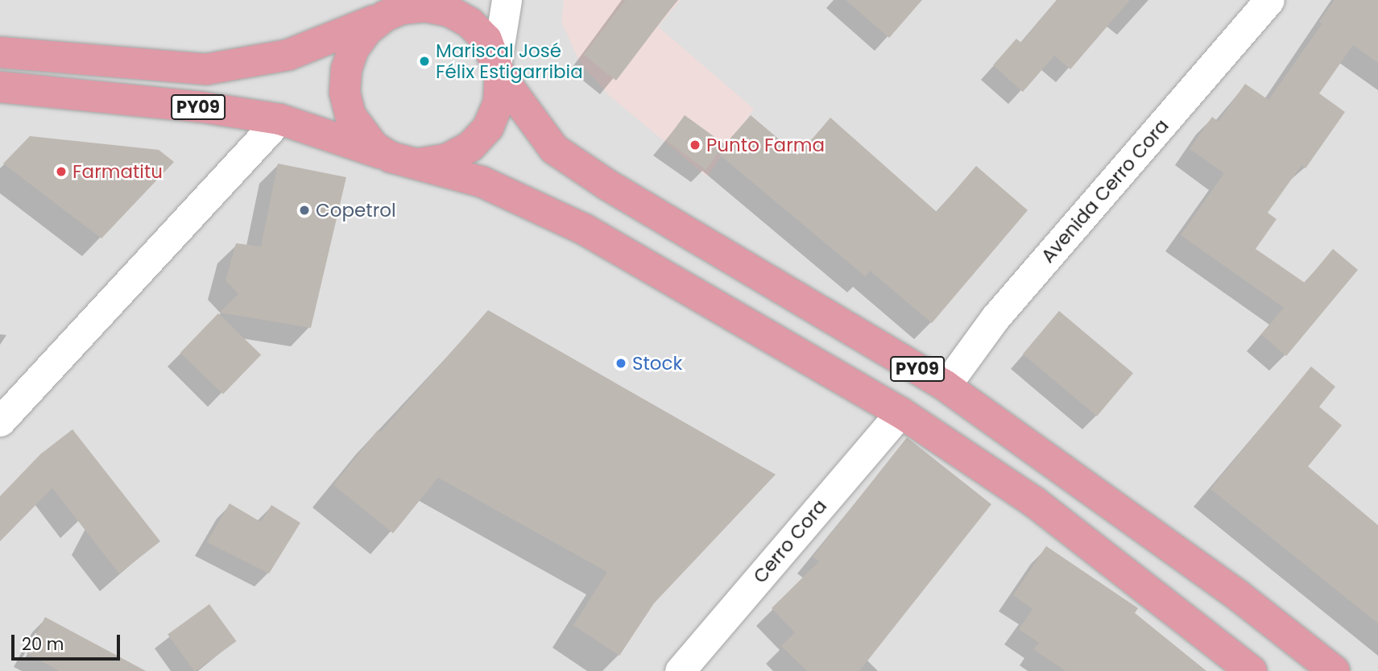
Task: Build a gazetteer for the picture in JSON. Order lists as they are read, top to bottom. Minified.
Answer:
{"streets":{"highway":["PY09"],"street":["Avenida Cerro Cora","Cerro Cora"]},"crossings":[["PY09","Avenida Cerro Cora"],["PY09","Cerro Cora"]],"places":["Mariscal José Félix Estigarribia","Punto Farma","Farmatitu","Copetrol","Stock"],"scale_bar":"20 m"}
